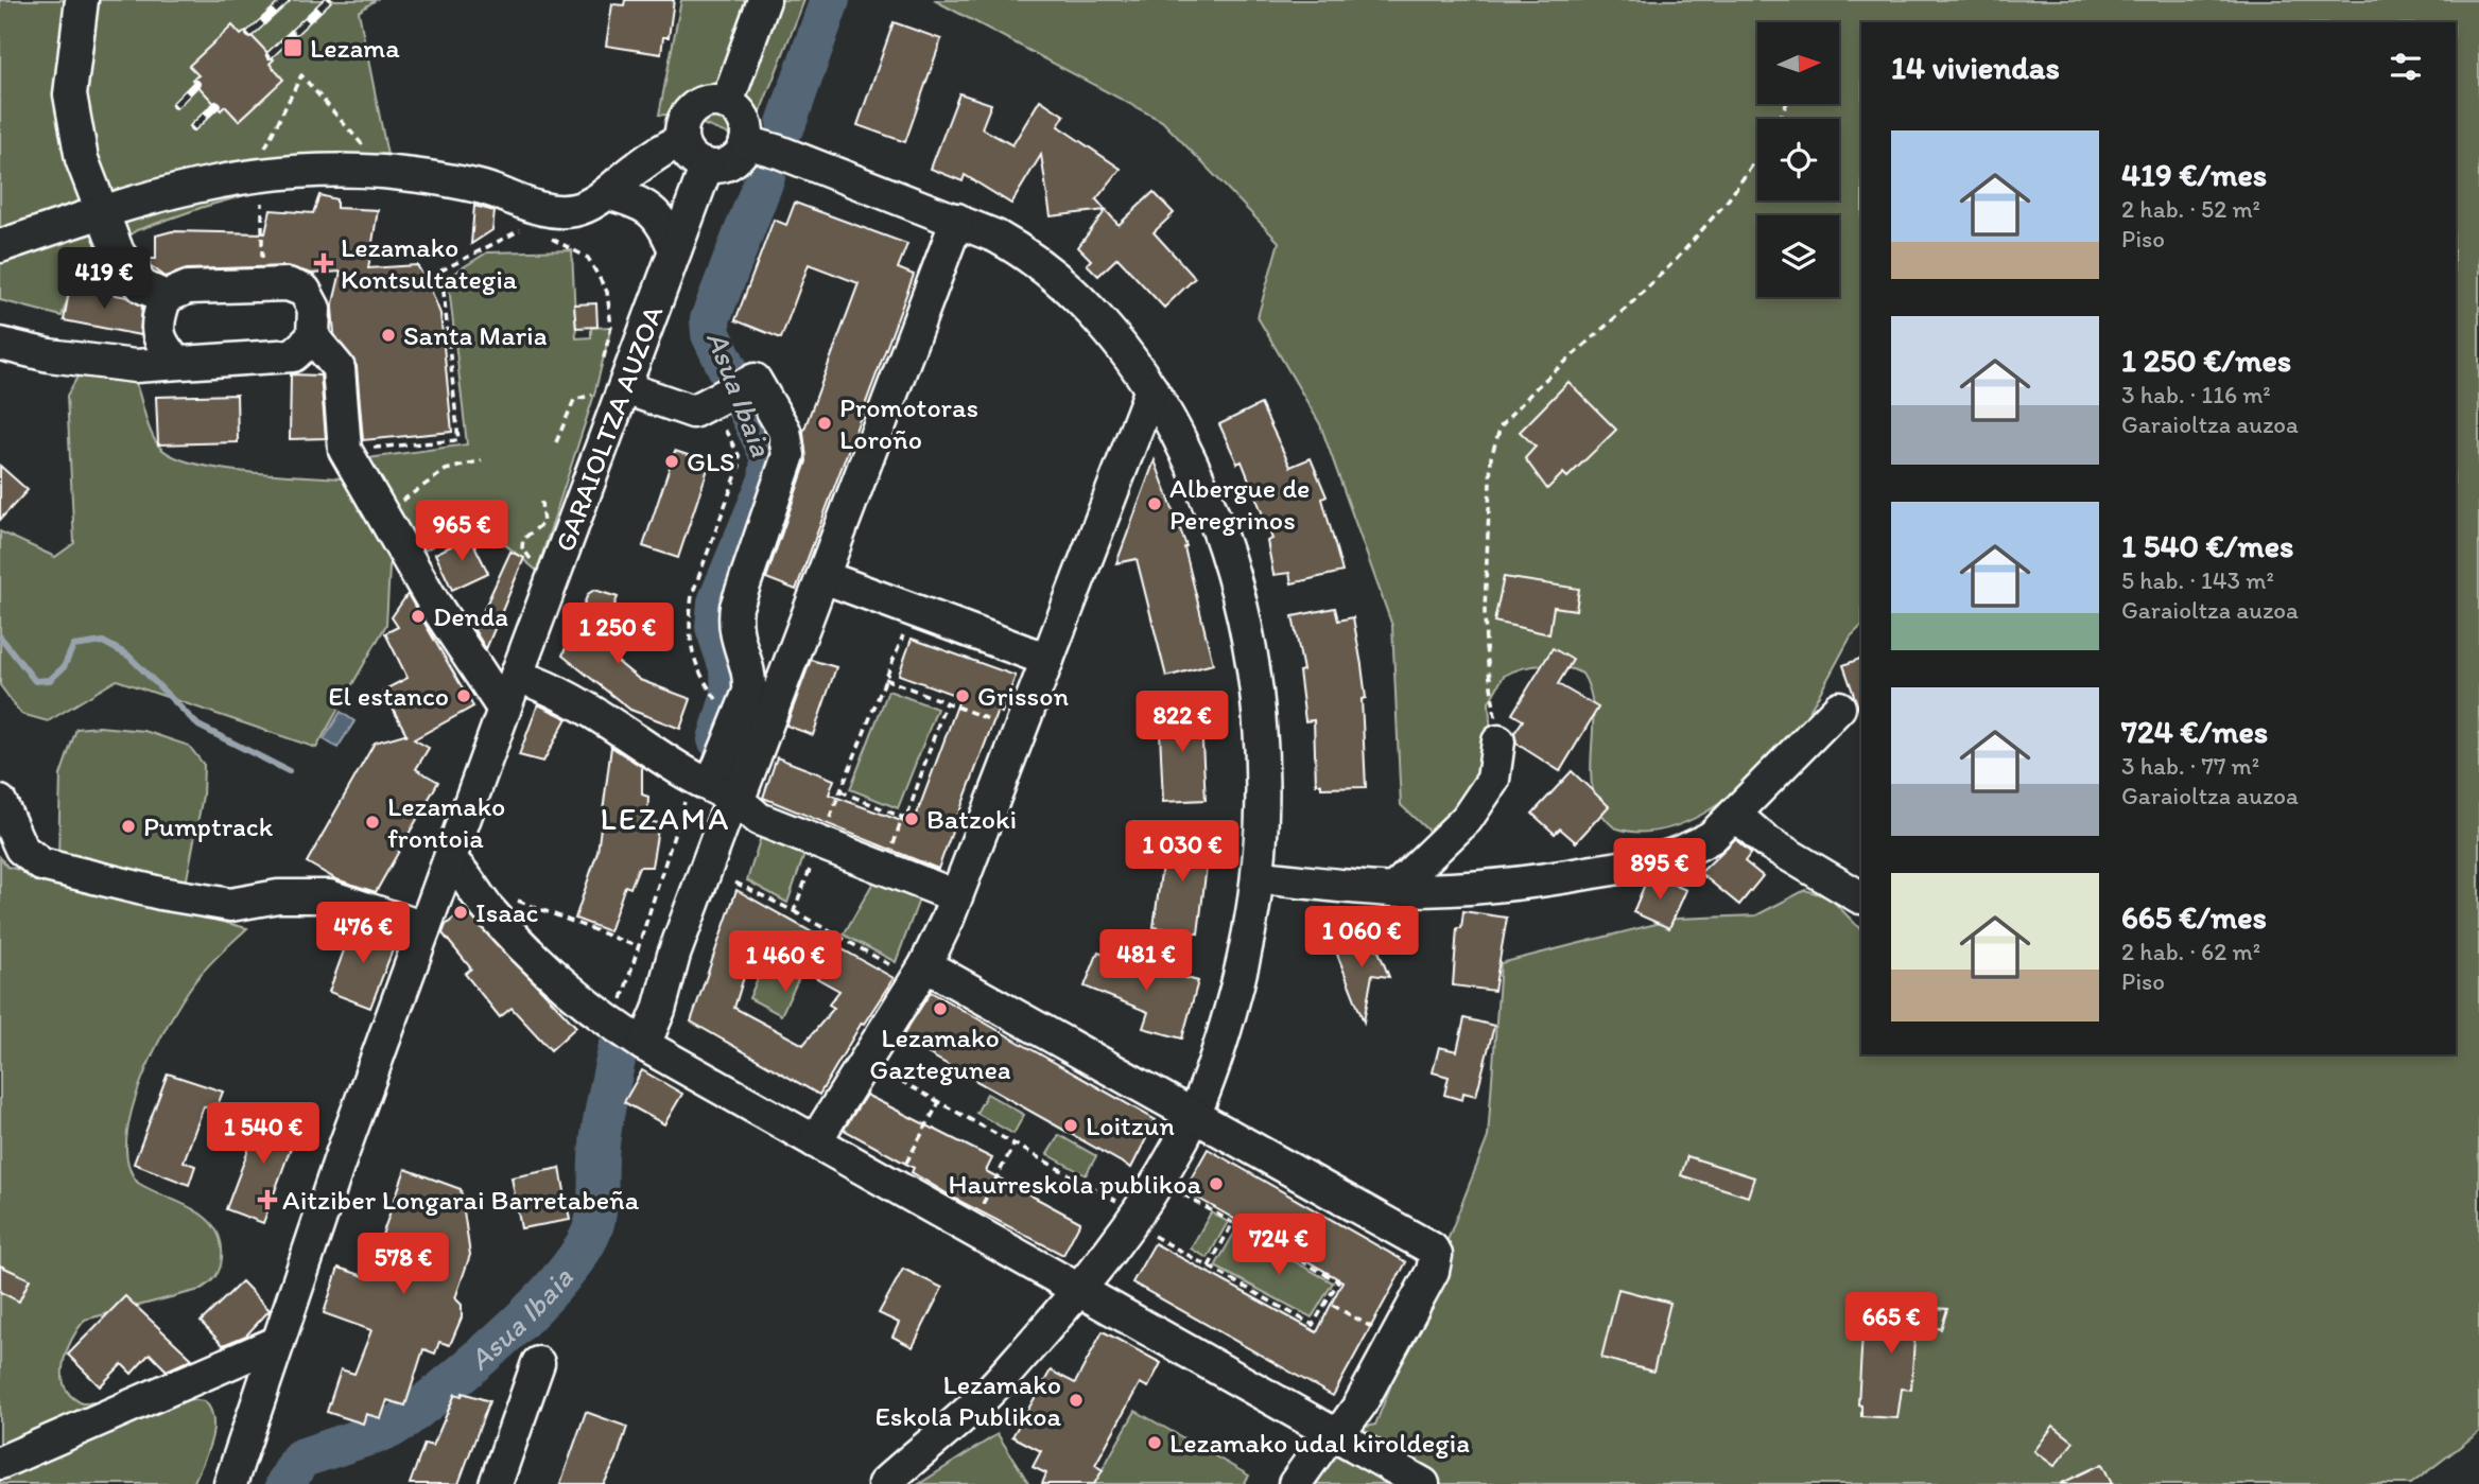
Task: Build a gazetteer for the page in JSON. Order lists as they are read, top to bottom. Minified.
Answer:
{"streets":{"street":["GARAIOLTZA AUZOA"]},"districts":["LEZAMA"],"water":["Asua Ibaia"],"places":{"transit":["Lezama"],"health":["Lezamako Kontsultategia","Aitziber Longarai Barretabeña"],"other":["Santa Maria","Promotoras Loroño","GLS","Albergue de Peregrinos","Denda","El estanco","Grisson","Batzoki","Lezamako frontoia","Pumptrack","Isaac","Lezamako Gaztegunea","Loitzun","Haurreskola publikoa","Lezamako Eskola Publikoa","Lezamako udal kiroldegia"]},"north":"right","page":{"heading":"14 viviendas","list":[{"name":"419 €/mes","note":"2 hab. · 52 m² · Piso"},{"name":"1 250 €/mes","note":"3 hab. · 116 m² · Garaioltza auzoa"},{"name":"1 540 €/mes","note":"5 hab. · 143 m² · Garaioltza auzoa"},{"name":"724 €/mes","note":"3 hab. · 77 m² · Garaioltza auzoa"},{"name":"665 €/mes","note":"2 hab. · 62 m² · Piso"}],"price":["419 €","965 €","1 250 €","822 €","1 030 €","895 €","476 €","1 060 €","481 €","1 460 €","1 540 €","724 €","578 €","665 €"]}}
